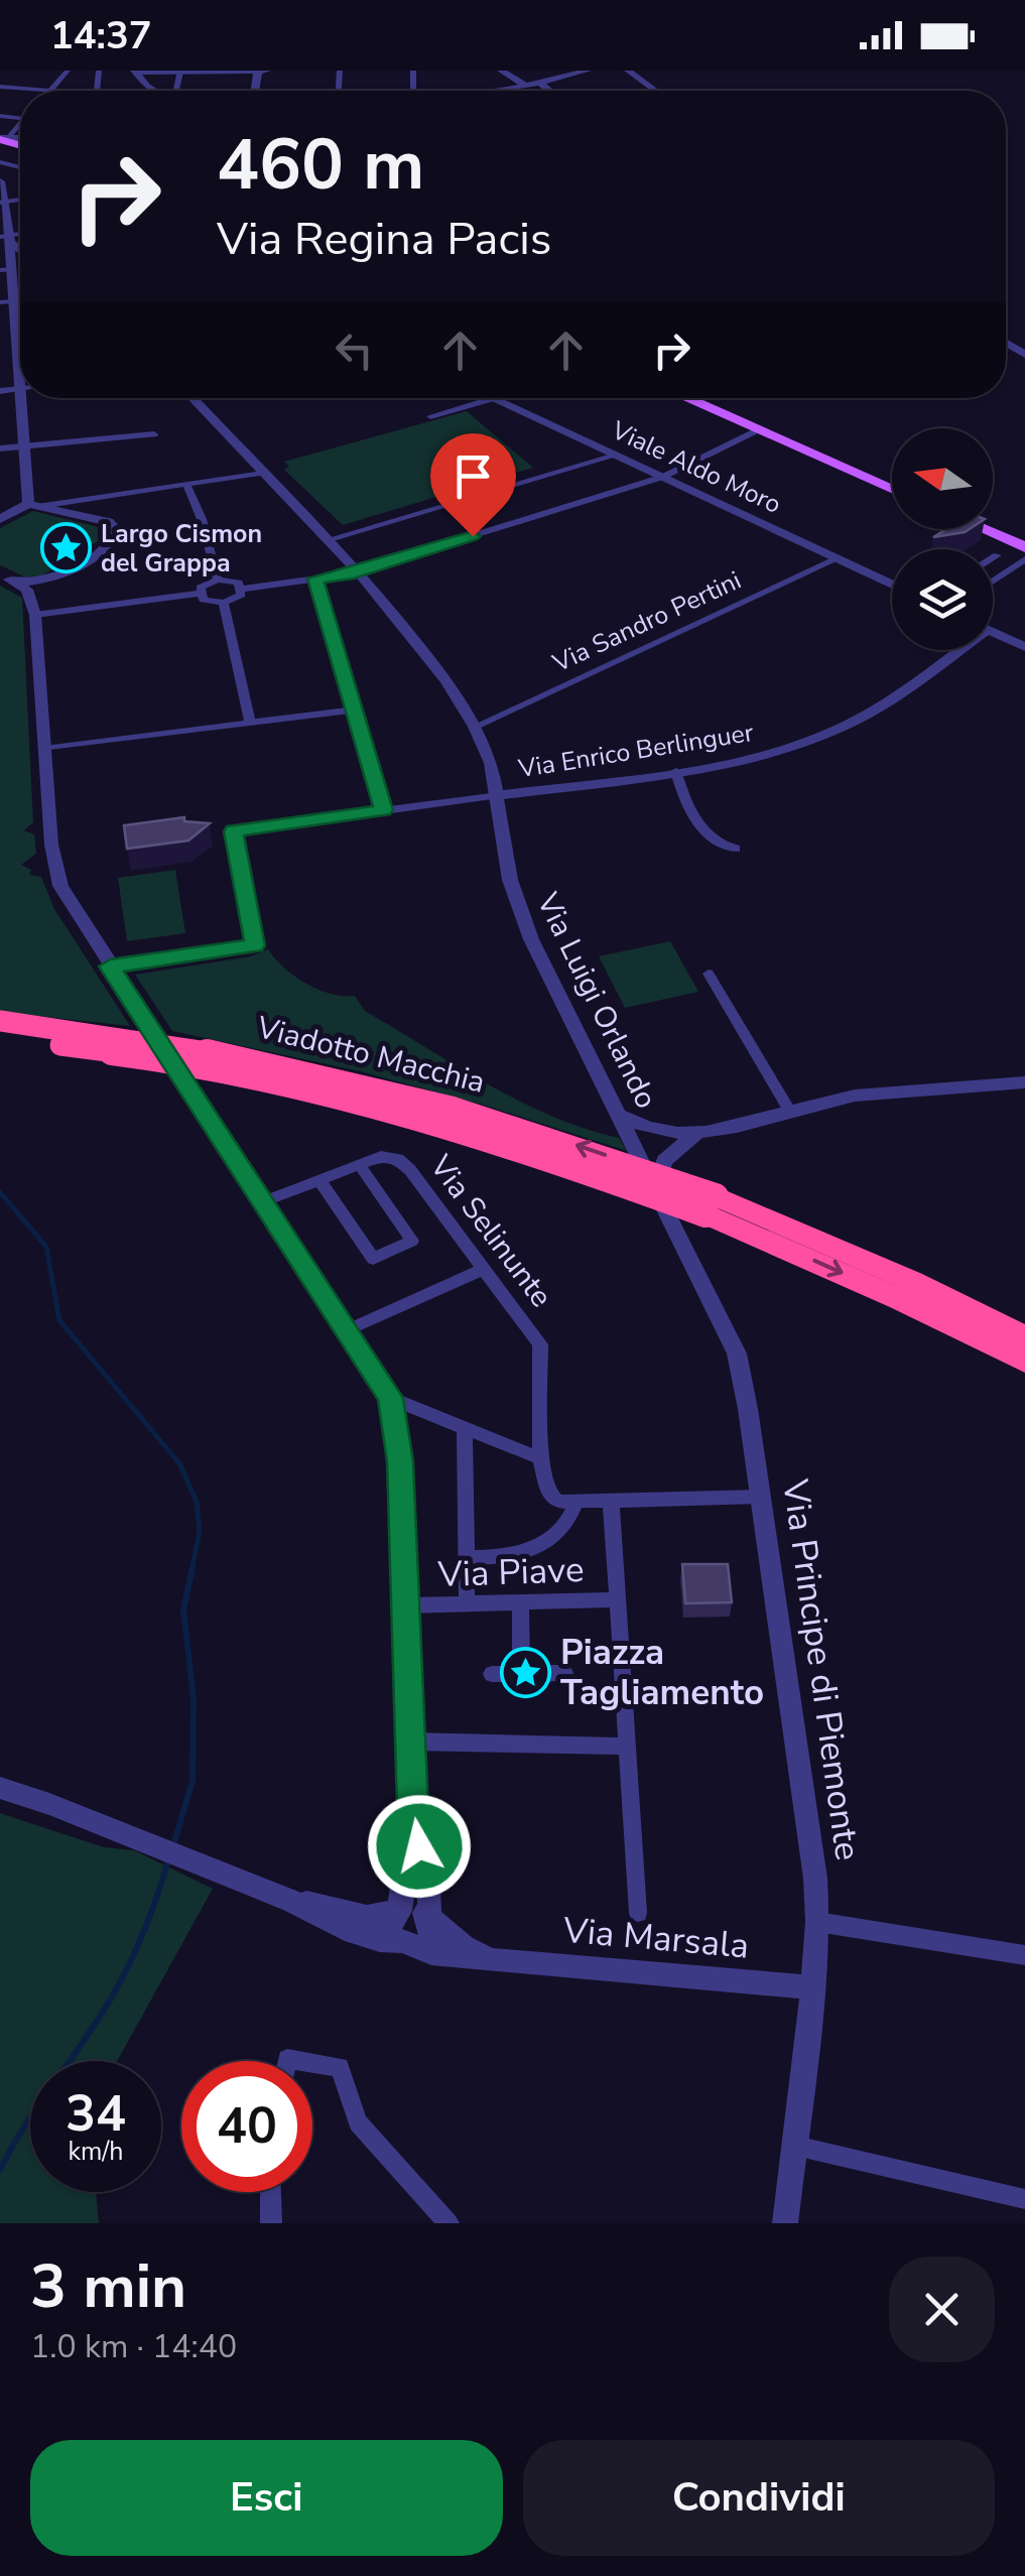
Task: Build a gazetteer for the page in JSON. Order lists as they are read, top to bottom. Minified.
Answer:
{"streets":{"highway":["Viadotto Macchia"],"street":["Viale Aldo Moro","Via Sandro Pertini","Via Enrico Berlinguer","Via Luigi Orlando","Via Selinunte","Via Piave","Via Principe di Piemonte","Via Marsala"]},"crossings":[["Viale Aldo Moro","Via Sandro Pertini"],["Via Sandro Pertini","Via Luigi Orlando"],["Via Enrico Berlinguer","Via Luigi Orlando"],["Via Luigi Orlando","Via Principe di Piemonte"],["Via Principe di Piemonte","Via Marsala"]],"places":{"place":["Largo Cismon del Grappa","Piazza Tagliamento"]},"north":"left","page":{"status":"14:37","turn":["460 m","Via Regina Pacis"],"speed":"34 km/h","limit":"40","heading":["3 min","1.0 km · 14:40"],"buttons":["Esci","Condividi"]}}
